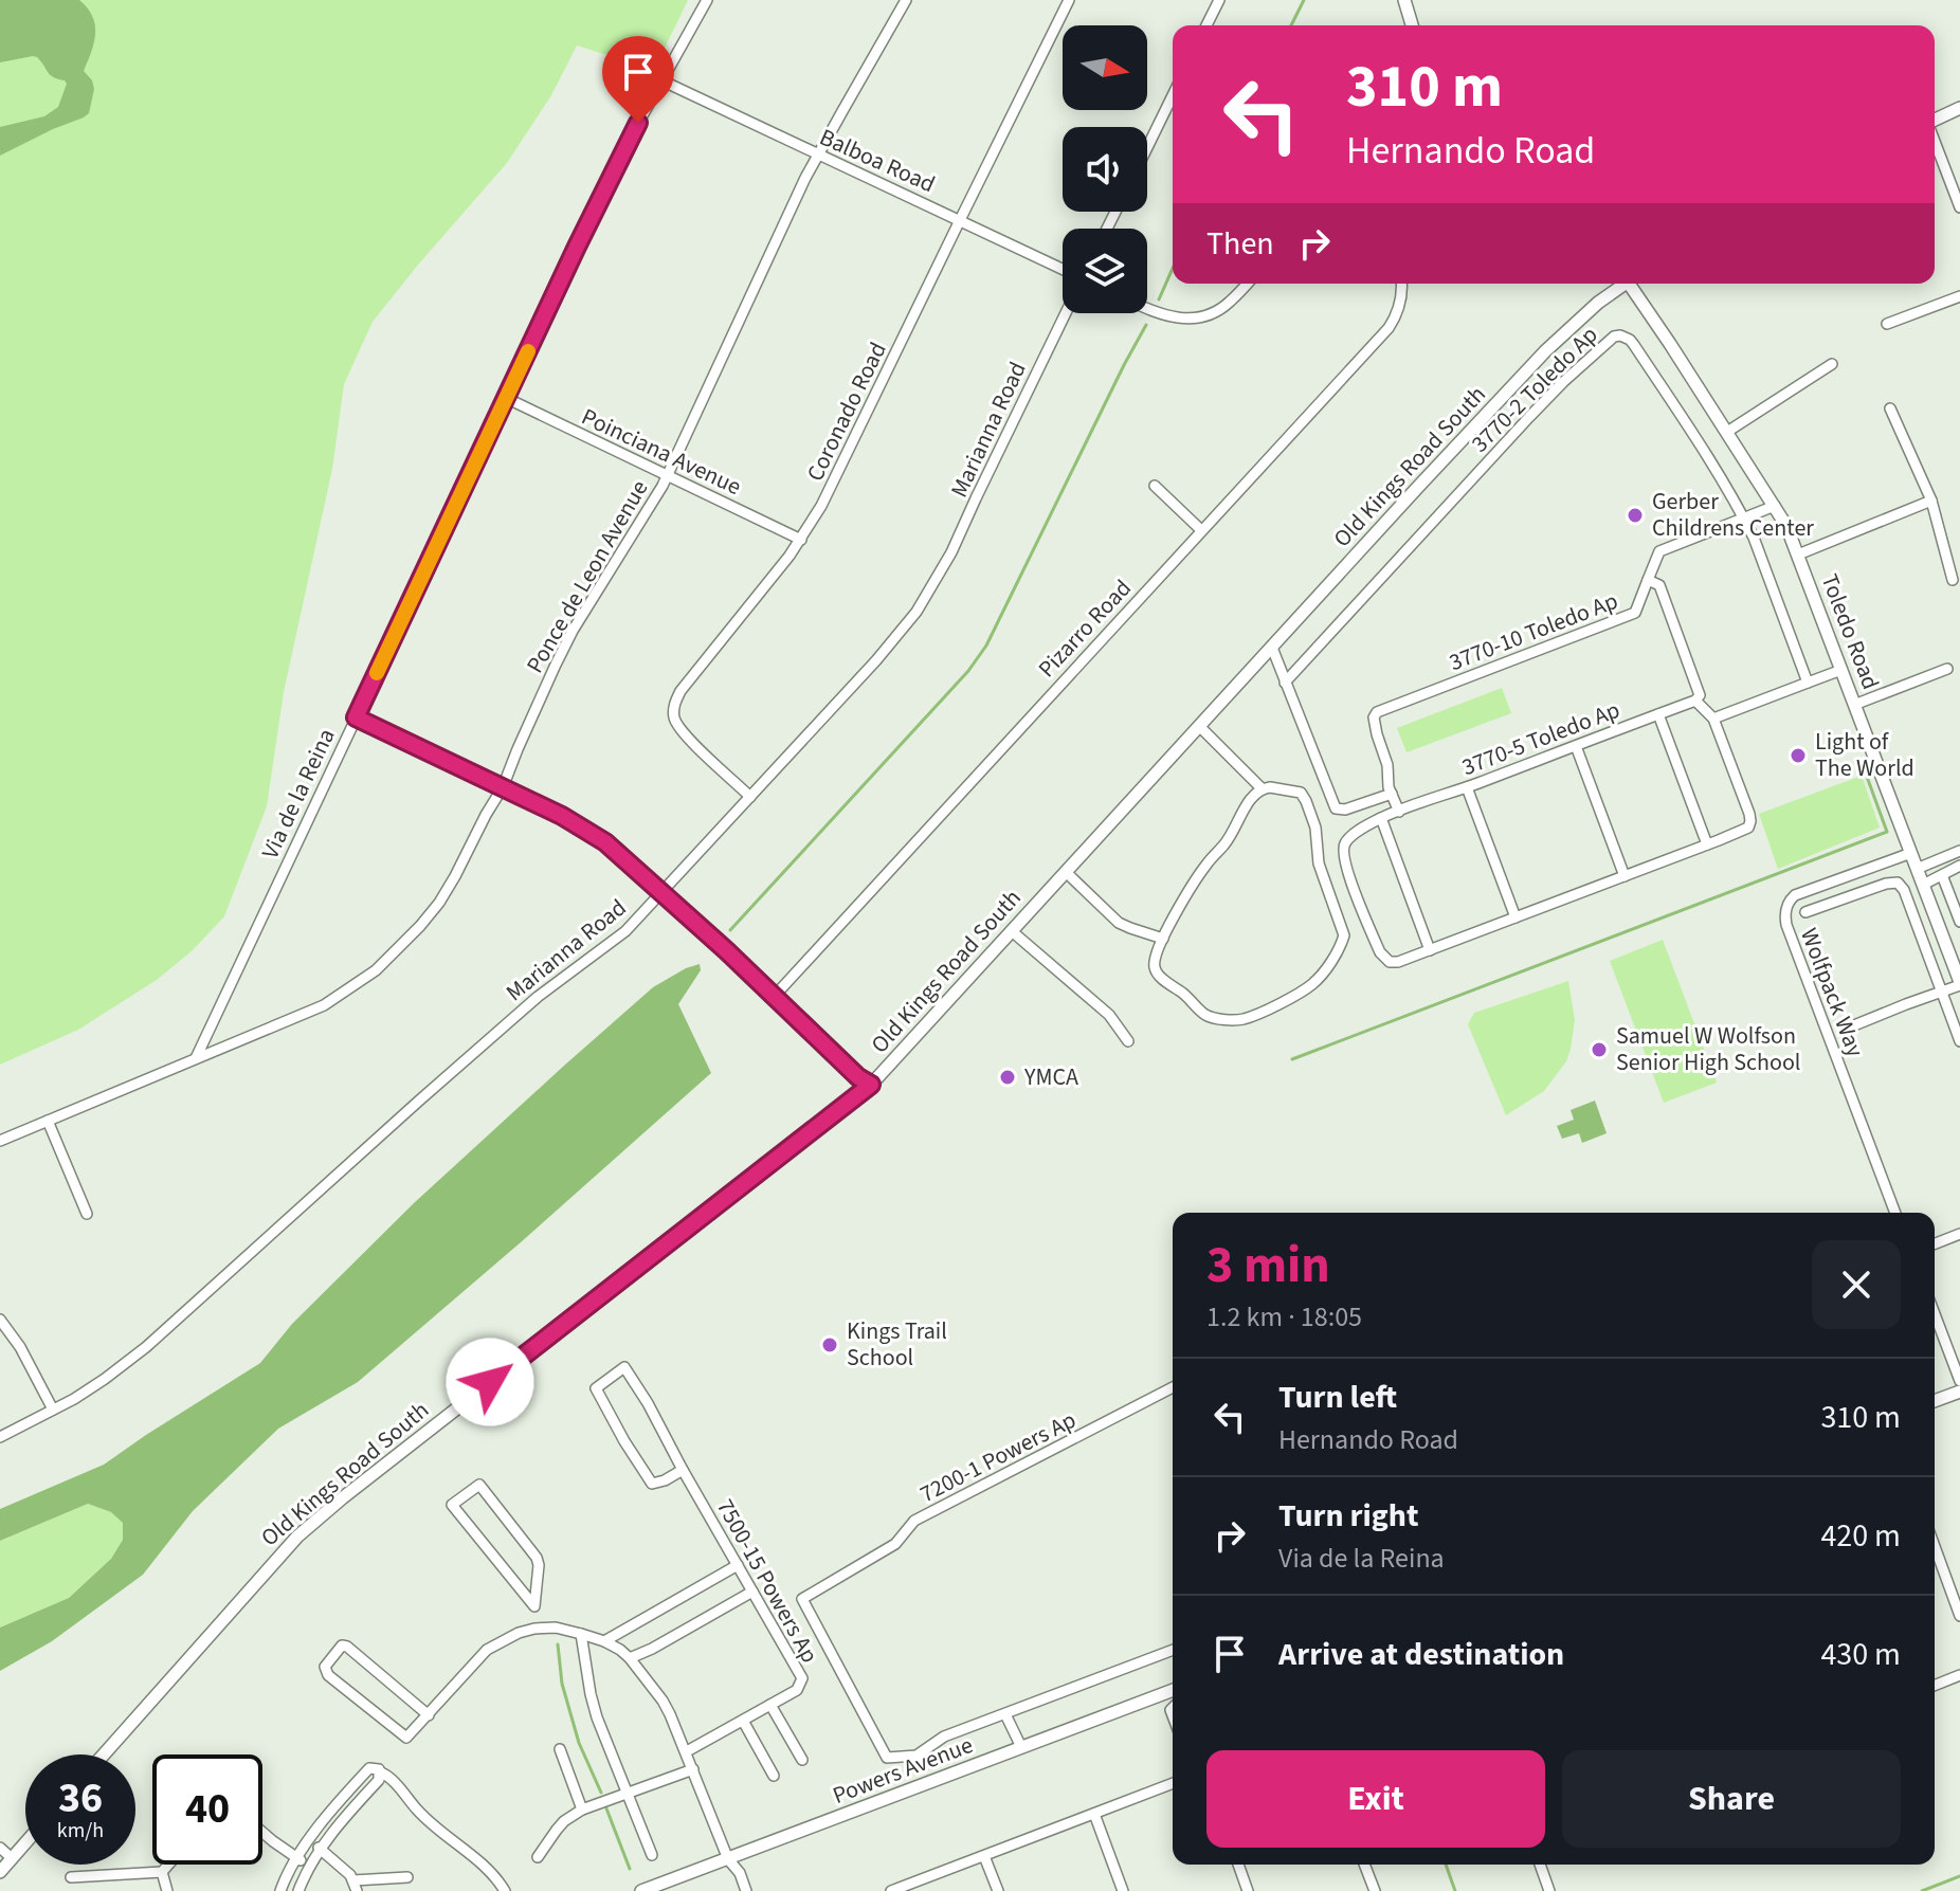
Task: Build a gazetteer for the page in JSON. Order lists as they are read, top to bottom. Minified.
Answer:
{"streets":{"street":["Balboa Road","3770-2 Toledo Ap","Coronado Road","Marianna Road","Poinciana Avenue","Old Kings Road South","Ponce de Leon Avenue","Pizarro Road","3770-10 Toledo Ap","Toledo Road","3770-5 Toledo Ap","Via de la Reina","Wolfpack Way","7200-1 Powers Ap","7500-15 Powers Ap","Powers Avenue"]},"crossings":[["Balboa Road","Coronado Road"],["Balboa Road","Ponce de Leon Avenue"],["Balboa Road","Via de la Reina"],["Coronado Road","Marianna Road"],["Coronado Road","Poinciana Avenue"],["Poinciana Avenue","Ponce de Leon Avenue"],["Poinciana Avenue","Via de la Reina"],["Ponce de Leon Avenue","Via de la Reina"],["3770-10 Toledo Ap","3770-5 Toledo Ap"],["Toledo Road","Wolfpack Way"]],"places":["Gerber Childrens Center","Light of The World","Samuel W Wolfson Senior High School","YMCA","Kings Trail School"],"north":"right","page":{"turn":["310 m","Hernando Road"],"then":"Then","heading":["3 min","1.2 km · 18:05"],"list":[{"name":"Turn left","note":"Hernando Road","value":"310 m"},{"name":"Turn right","note":"Via de la Reina","value":"420 m"},{"name":"Arrive at destination","value":"430 m"}],"buttons":["Exit","Share"],"speed":"36 km/h","limit":"40"}}
